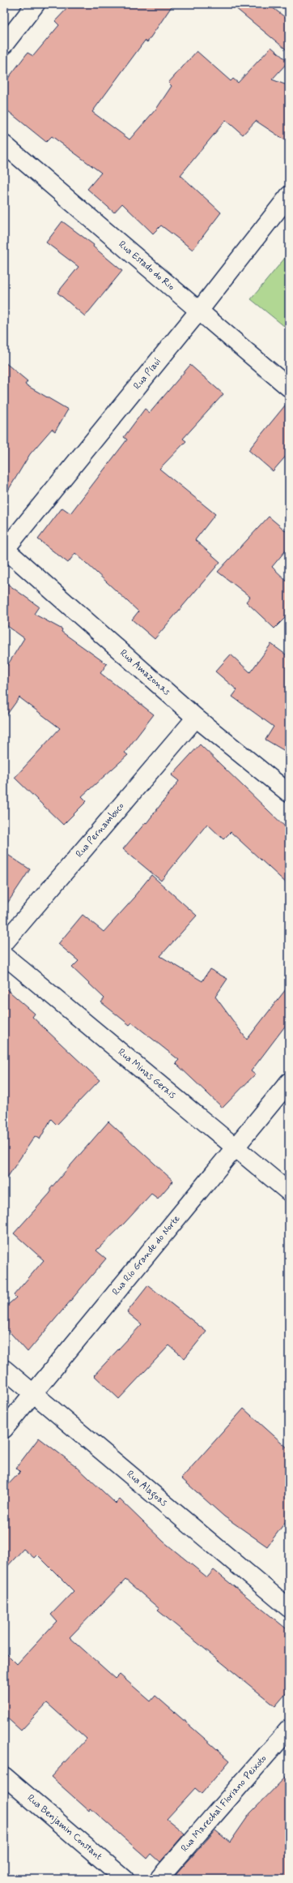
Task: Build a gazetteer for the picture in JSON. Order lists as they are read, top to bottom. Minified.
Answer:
{"streets":{"street":["Rua Estado do Rio","Rua Piauí","Rua Amazonas","Rua Pernambuco","Rua Minas Gerais","Rua Rio Grande do Norte","Rua Alagoas","Rua Marechal Floriano Peixoto","Rua Benjamin Constant"]},"crossings":[["Rua Estado do Rio","Rua Piauí"],["Rua Piauí","Rua Amazonas"],["Rua Amazonas","Rua Pernambuco"],["Rua Minas Gerais","Rua Rio Grande do Norte"],["Rua Rio Grande do Norte","Rua Alagoas"]]}
